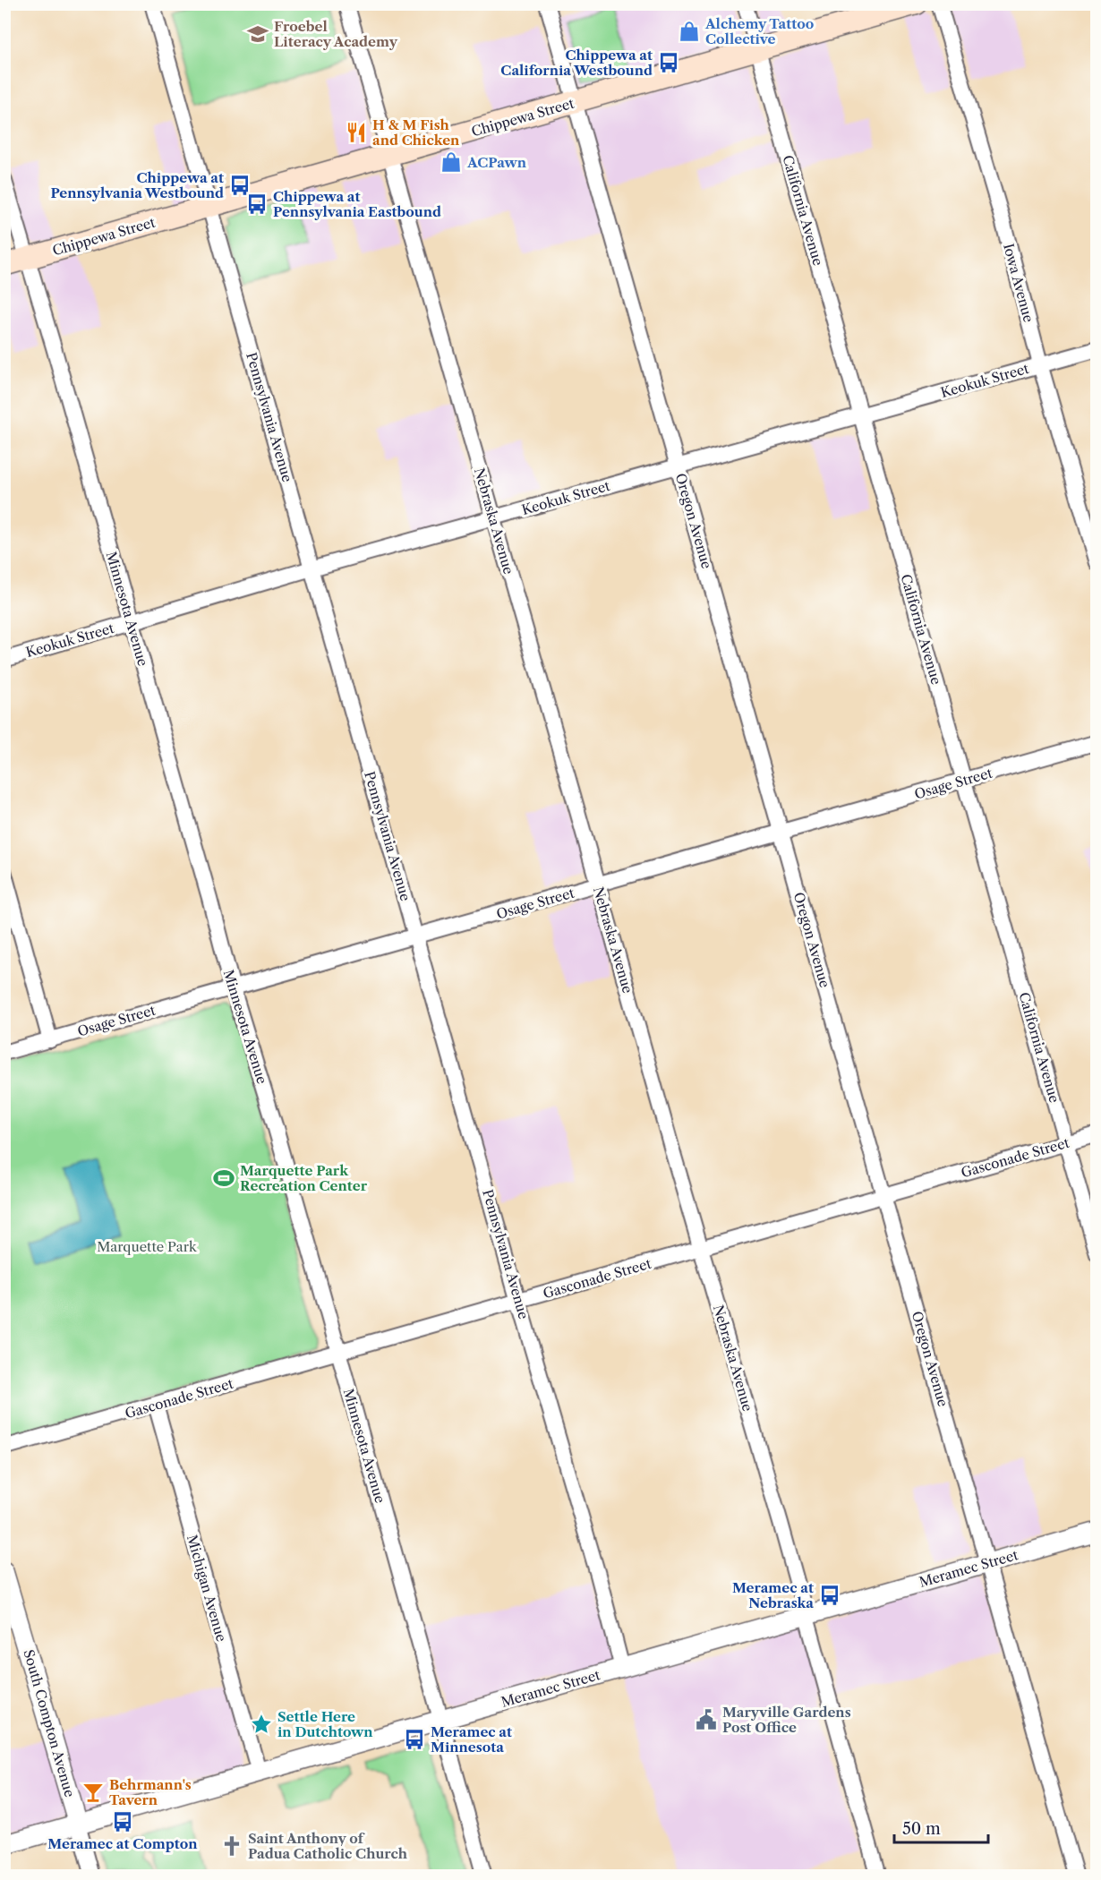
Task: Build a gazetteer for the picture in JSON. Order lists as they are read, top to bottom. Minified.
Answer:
{"streets":{"main road":["Chippewa Street"],"street":["California Avenue","Iowa Avenue","Keokuk Street","Pennsylvania Avenue","Nebraska Avenue","Oregon Avenue","Minnesota Avenue","Osage Street","Gasconade Street","Meramec Street","Michigan Avenue","South Compton Avenue"]},"crossings":[["Chippewa Street","California Avenue"],["Chippewa Street","Pennsylvania Avenue"],["Chippewa Street","Nebraska Avenue"],["Chippewa Street","Oregon Avenue"],["Chippewa Street","Minnesota Avenue"],["California Avenue","Keokuk Street"],["California Avenue","Osage Street"],["California Avenue","Gasconade Street"],["Iowa Avenue","Keokuk Street"],["Keokuk Street","Pennsylvania Avenue"],["Keokuk Street","Nebraska Avenue"],["Keokuk Street","Oregon Avenue"],["Keokuk Street","Minnesota Avenue"],["Pennsylvania Avenue","Osage Street"],["Pennsylvania Avenue","Gasconade Street"],["Pennsylvania Avenue","Meramec Street"],["Nebraska Avenue","Osage Street"],["Nebraska Avenue","Gasconade Street"],["Nebraska Avenue","Meramec Street"],["Oregon Avenue","Osage Street"],["Oregon Avenue","Gasconade Street"],["Oregon Avenue","Meramec Street"],["Minnesota Avenue","Osage Street"],["Minnesota Avenue","Gasconade Street"],["Minnesota Avenue","Meramec Street"],["Gasconade Street","Michigan Avenue"],["Meramec Street","Michigan Avenue"],["Meramec Street","South Compton Avenue"]],"parks":["Marquette Park"],"places":{"shop":["Alchemy Tattoo Collective","ACPawn"],"school or university":["Froebel Literacy Academy"],"bus stop":["Chippewa at California Westbound","Chippewa at Pennsylvania Westbound","Chippewa at Pennsylvania Eastbound","Meramec at Nebraska","Meramec at Minnesota","Meramec at Compton"],"restaurant":["H & M Fish and Chicken"],"sports":["Marquette Park Recreation Center"],"public building":["Maryville Gardens Post Office"],"place":["Settle Here in Dutchtown"],"bar":["Behrmann's Tavern"],"church":["Saint Anthony of Padua Catholic Church"]},"scale_bar":"50 m"}
